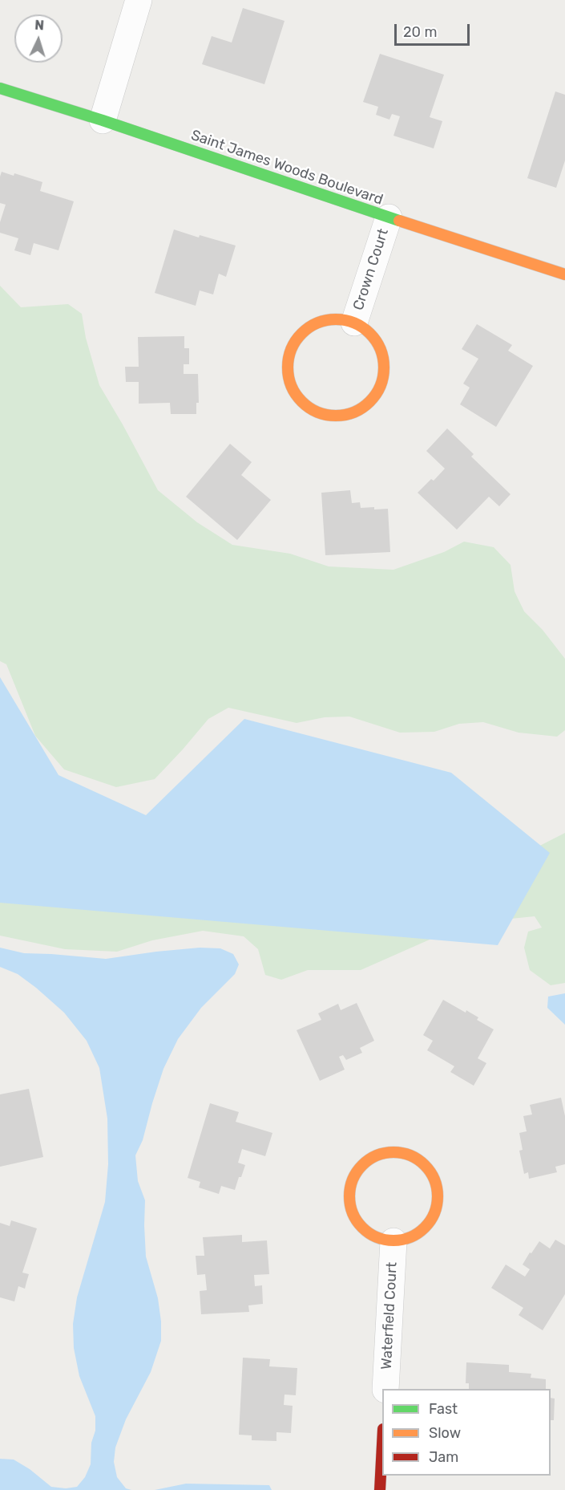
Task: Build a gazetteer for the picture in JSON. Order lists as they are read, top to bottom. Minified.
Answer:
{"streets":{"street":["Saint James Woods Boulevard","Crown Court","Waterfield Court"]},"crossings":[["Saint James Woods Boulevard","Crown Court"]],"legend":["Fast","Slow","Jam"],"scale_bar":"20 m","north":"top"}
